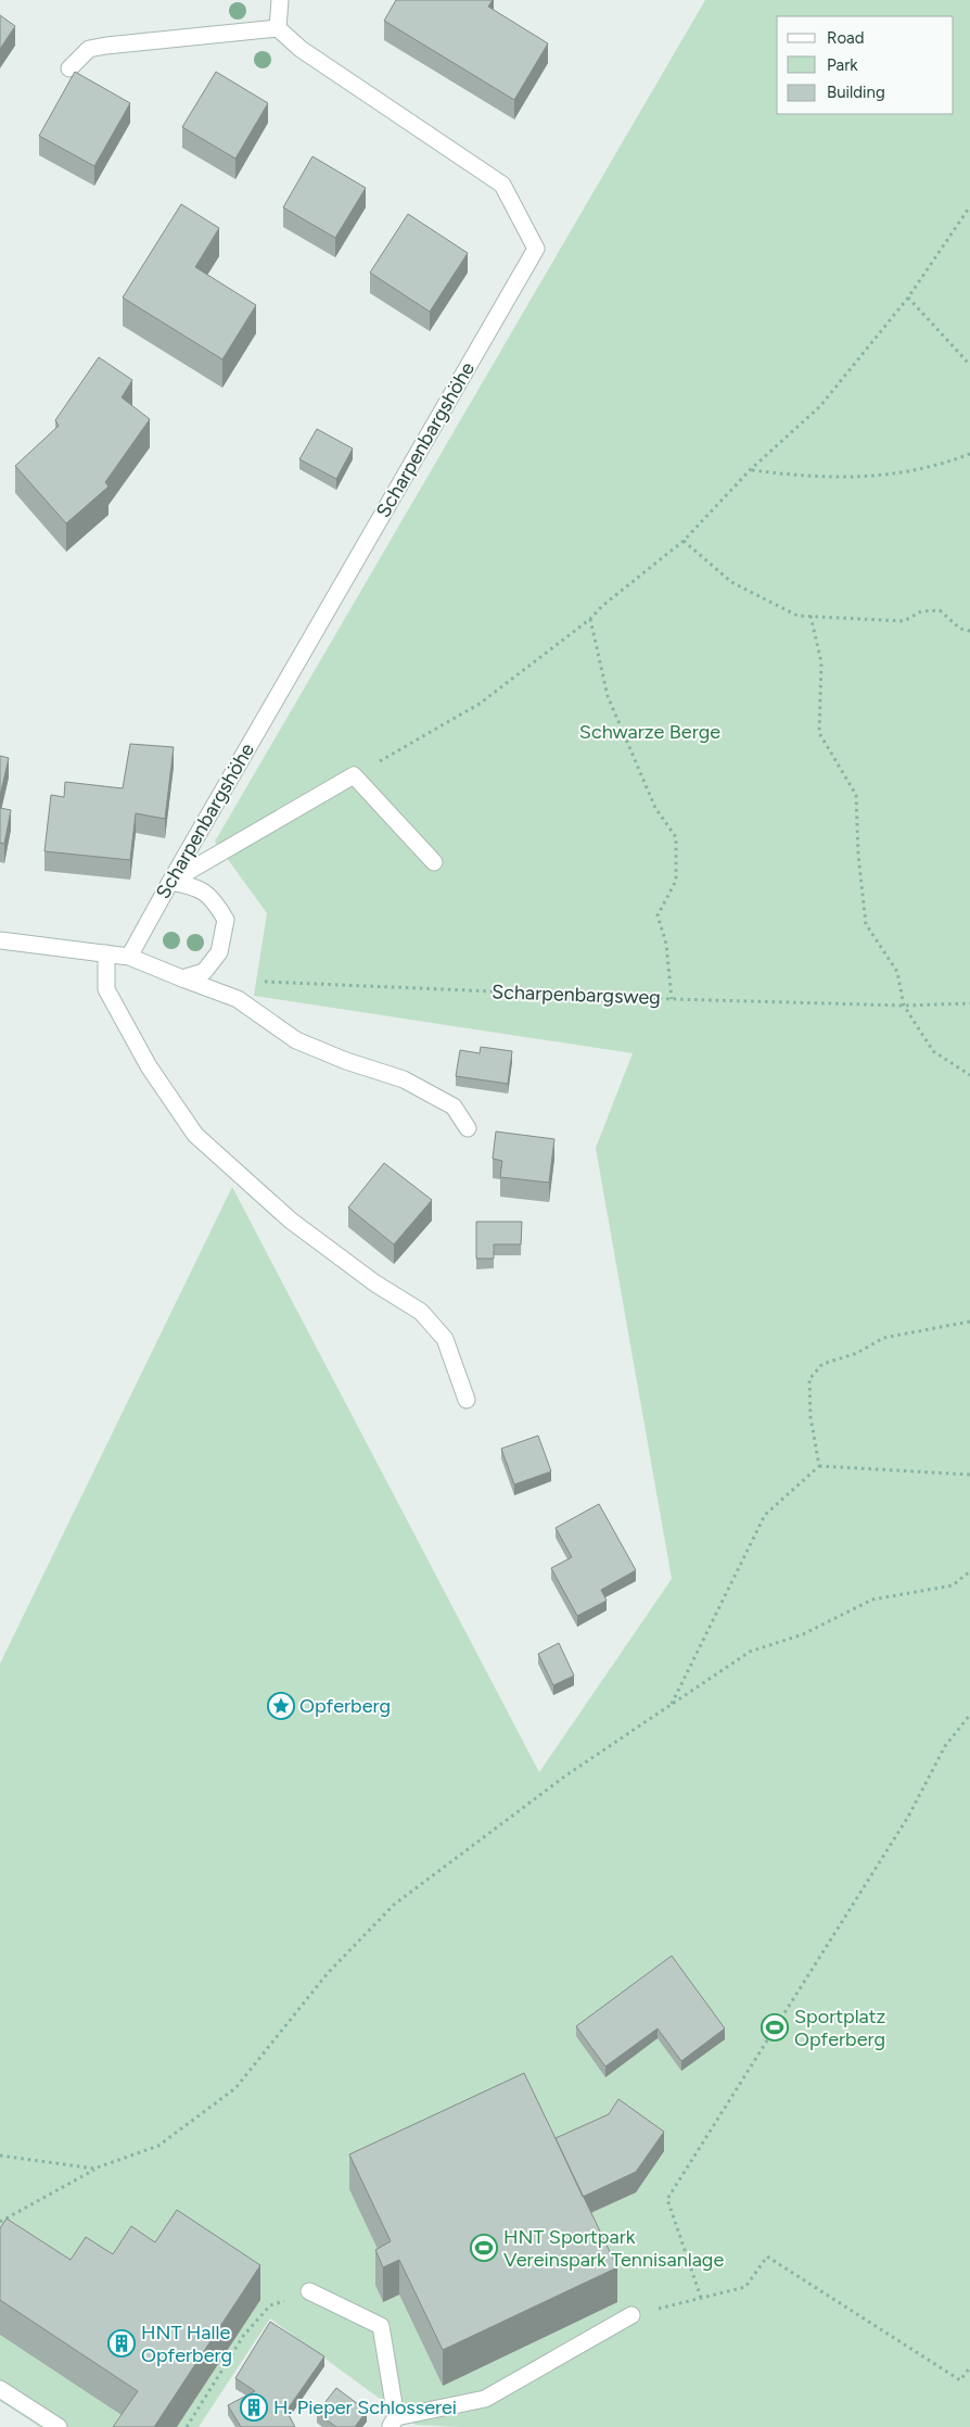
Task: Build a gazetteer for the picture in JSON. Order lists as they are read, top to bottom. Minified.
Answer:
{"streets":{"street":["Scharpenbargshöhe"],"path":["Scharpenbargsweg"]},"parks":["Schwarze Berge"],"places":{"place":["Opferberg"],"sports":["Sportplatz Opferberg","HNT Sportpark Vereinspark Tennisanlage"],"building":["HNT Halle Opferberg","H. Pieper Schlosserei"]},"legend":["Road","Park","Building"]}
